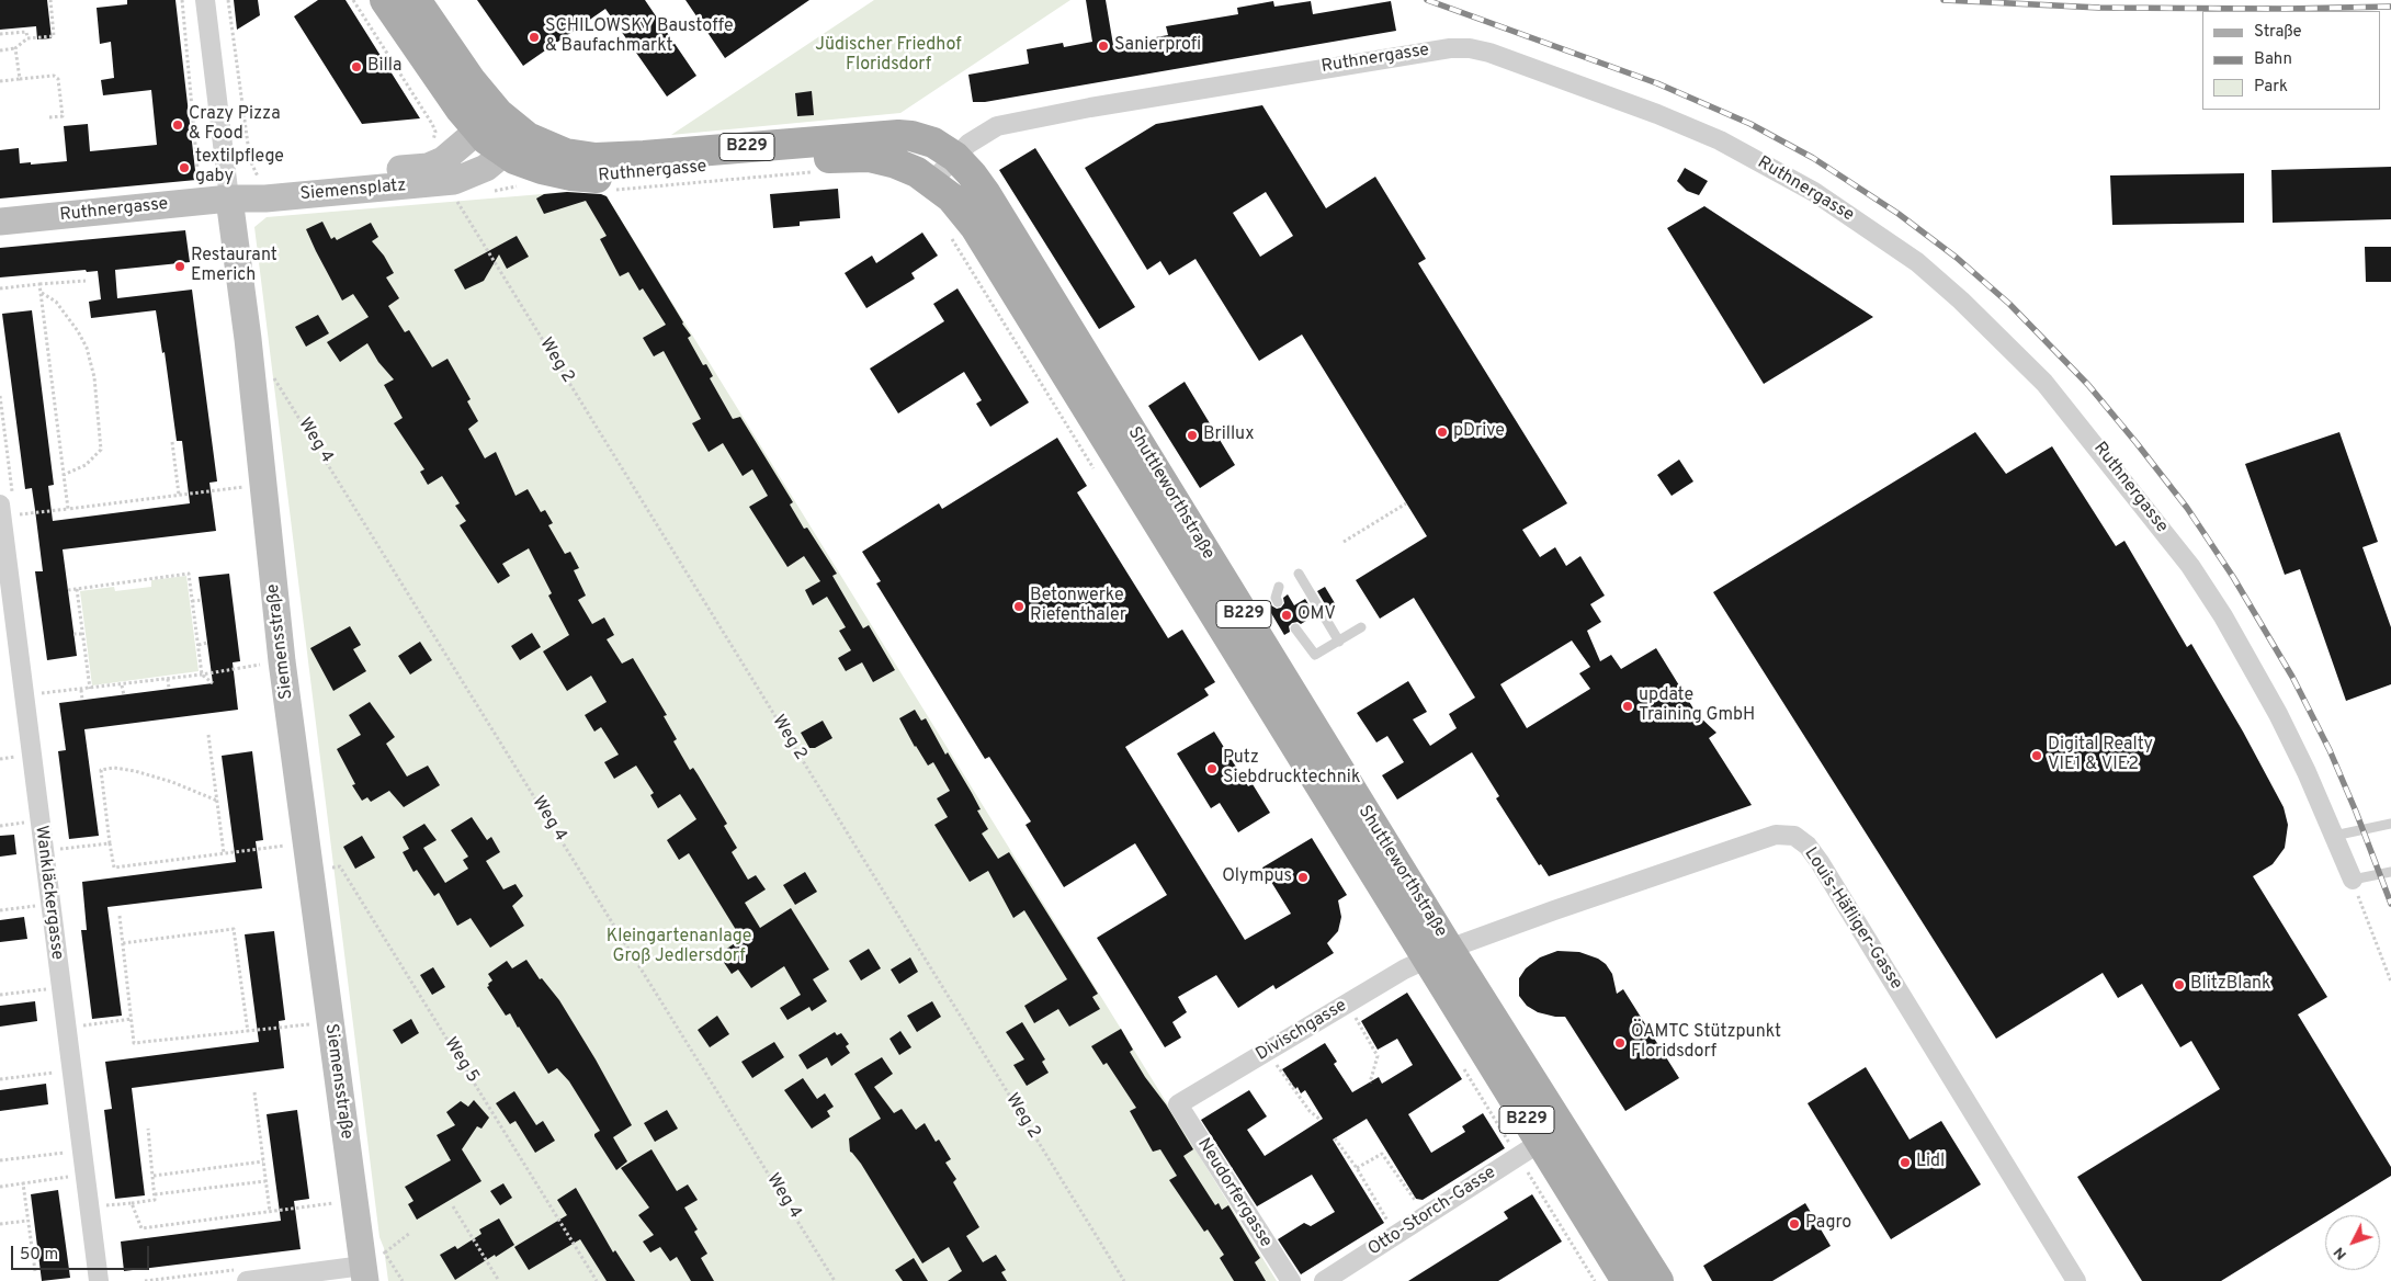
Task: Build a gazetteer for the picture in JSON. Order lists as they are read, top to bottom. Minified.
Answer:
{"streets":{"main road":["Ruthnergasse","B229","Siemensplatz","Shuttleworthstraße","Siemensstraße"],"street":["Wankläckergasse","Louis-Häfliger-Gasse","Divischgasse","Neudorfergasse","Otto-Storch-Gasse"],"path":["Weg 2","Weg 4","Weg 5"]},"crossings":[["Ruthnergasse","B229"],["Ruthnergasse","Siemensplatz"],["Ruthnergasse","Shuttleworthstraße"],["Ruthnergasse","Siemensstraße"],["B229","Siemensplatz"],["Siemensplatz","Siemensstraße"],["Weg 4","Siemensstraße"],["Shuttleworthstraße","Louis-Häfliger-Gasse"],["Shuttleworthstraße","Divischgasse"],["Shuttleworthstraße","Otto-Storch-Gasse"],["Siemensstraße","Weg 5"],["Louis-Häfliger-Gasse","Divischgasse"],["Divischgasse","Neudorfergasse"]],"parks":["Jüdischer Friedhof Floridsdorf","Kleingartenanlage Groß Jedlersdorf"],"places":["SCHILOWSKY Baustoffe & Baufachmarkt","Sanierprofi","Billa","Crazy Pizza & Food","textilpflege gaby","Restaurant Emerich","pDrive","Brillux","Betonwerke Riefenthaler","OMV","update Training GmbH","Digital Realty VIE1 & VIE2","Putz Siebdrucktechnik","Olympus","BlitzBlank","ÖAMTC Stützpunkt Floridsdorf","Lidl","Pagro"],"legend":["Straße","Bahn","Park"],"scale_bar":"50 m","north":"bottom left"}
